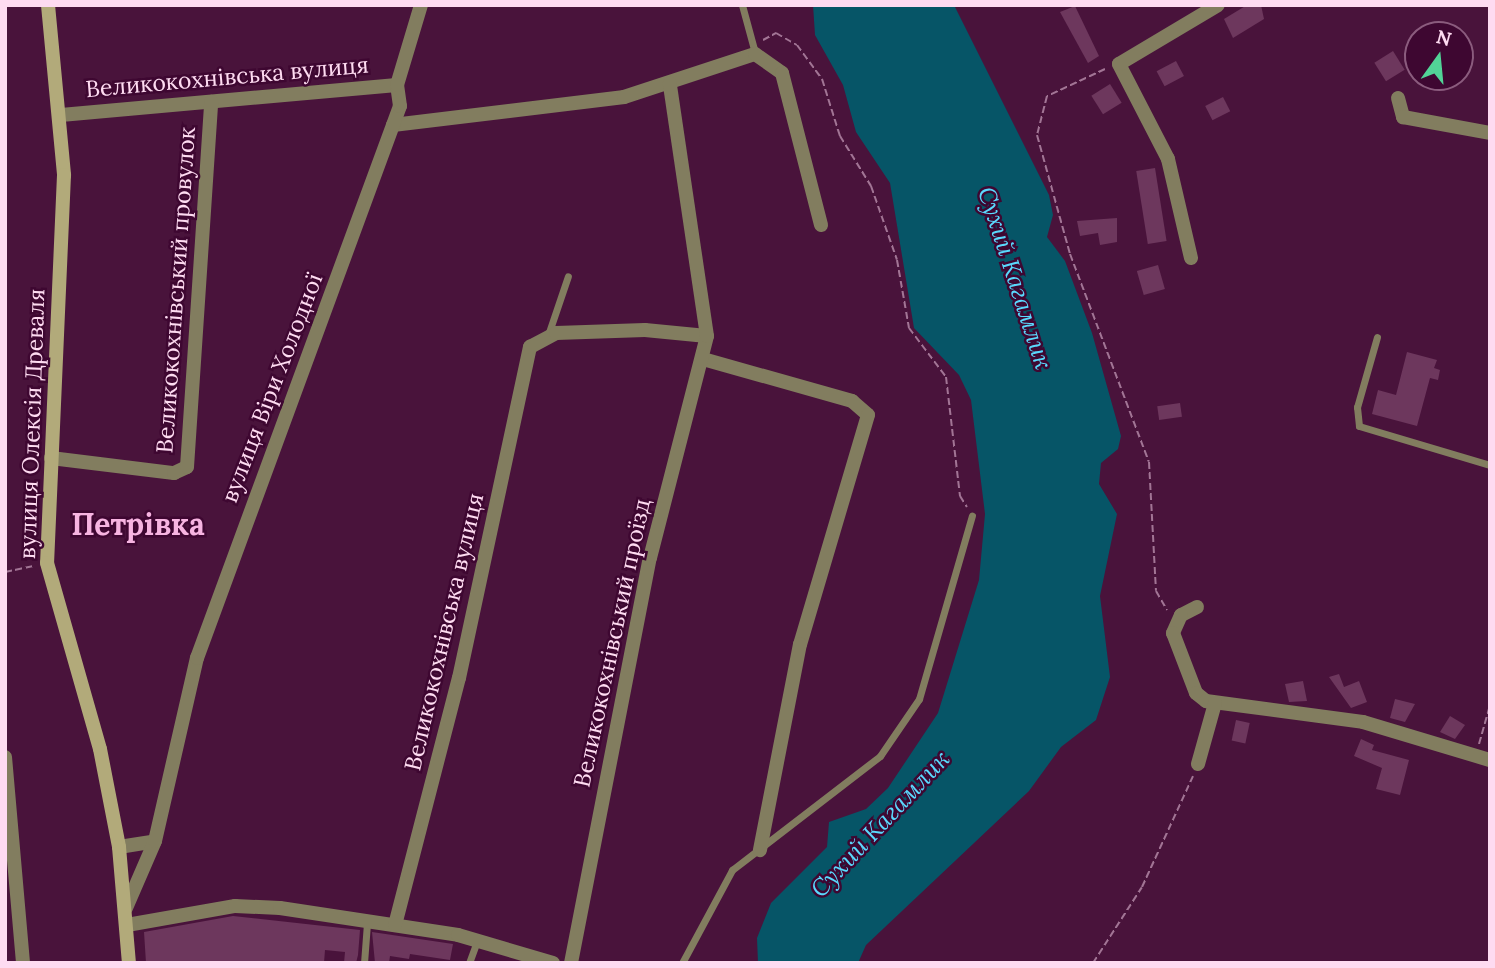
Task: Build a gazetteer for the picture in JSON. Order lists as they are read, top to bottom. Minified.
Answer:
{"streets":{"street":["Великокохнівська вулиця","Великокохнівський провулок","вулиця Віри Холодної","вулиця Олексія Древаля","Великокохнівський проїзд"]},"crossings":[["Великокохнівська вулиця","Великокохнівський провулок"],["Великокохнівська вулиця","вулиця Віри Холодної"],["Великокохнівська вулиця","вулиця Олексія Древаля"],["Великокохнівський провулок","вулиця Олексія Древаля"],["вулиця Віри Холодної","вулиця Олексія Древаля"]],"districts":["Петрівка"],"water":["Сухий Кагамлик"],"north":"top"}
